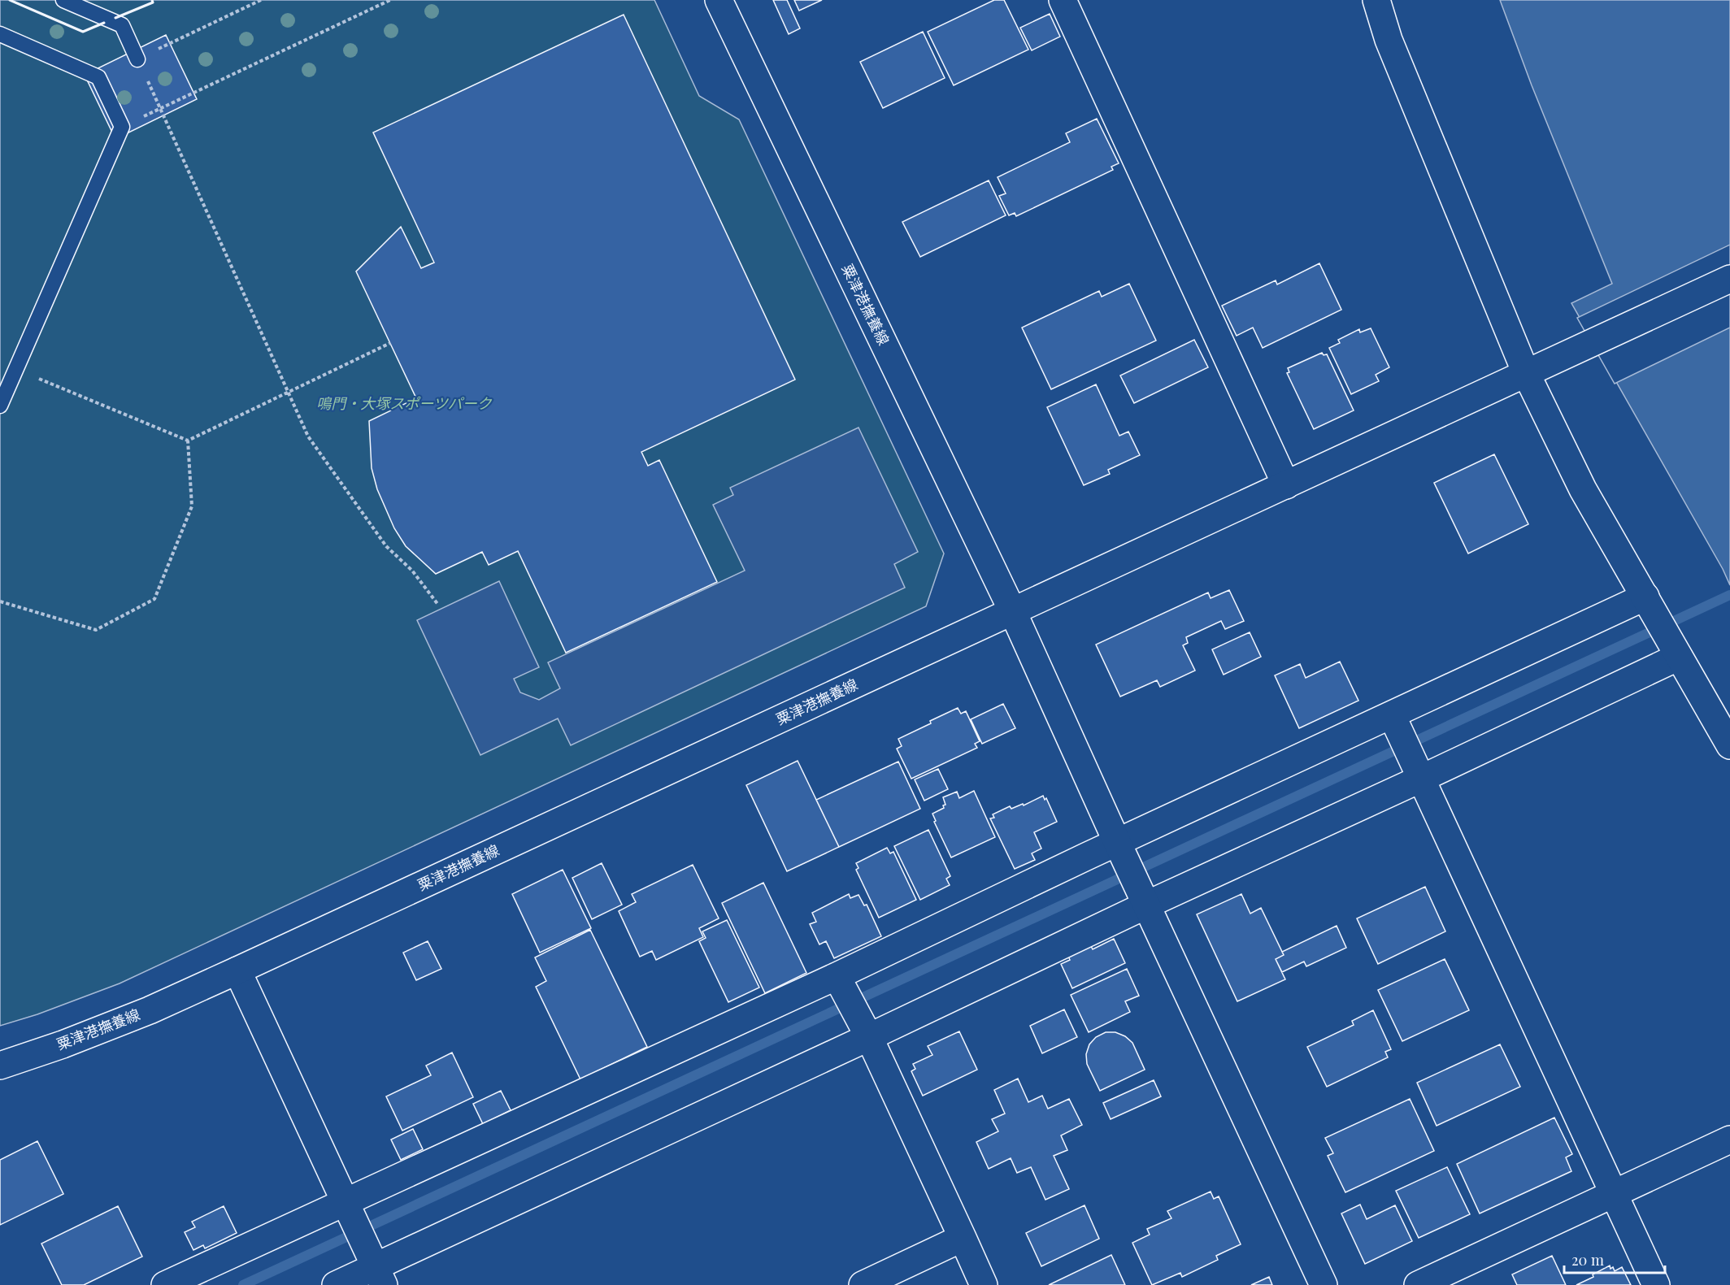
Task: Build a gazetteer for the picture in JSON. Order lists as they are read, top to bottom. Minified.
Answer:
{"streets":{"street":["粟津港撫養線"]},"parks":["鳴門・大塚スポーツパーク"],"scale_bar":"20 m"}
